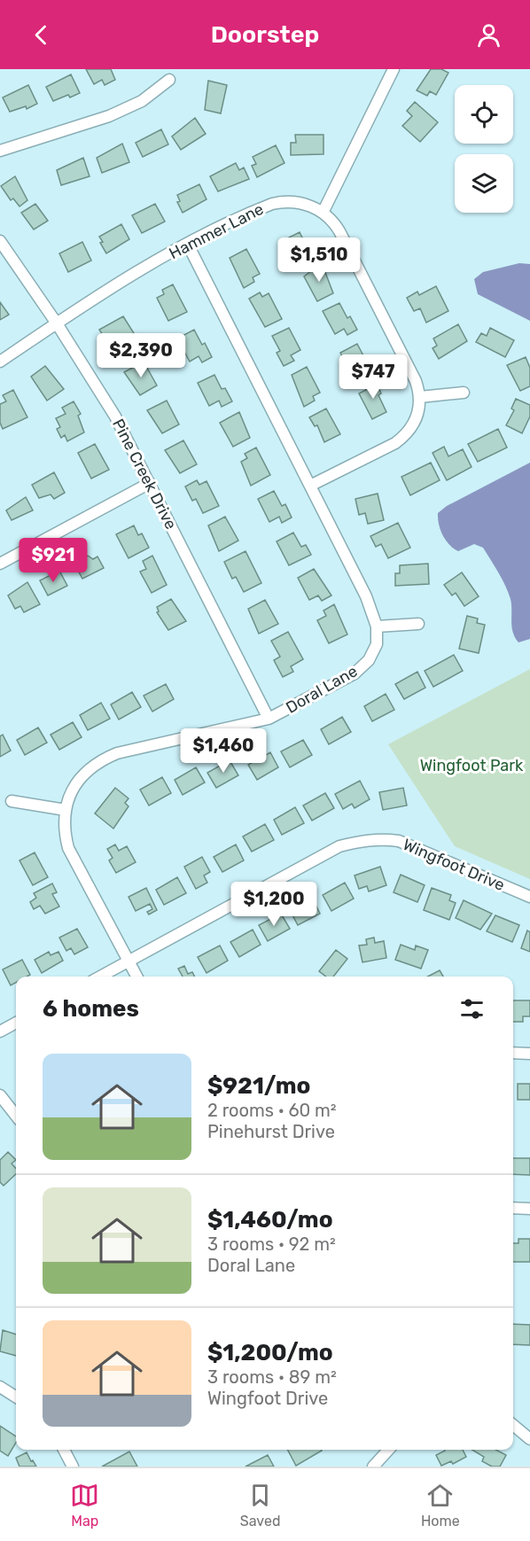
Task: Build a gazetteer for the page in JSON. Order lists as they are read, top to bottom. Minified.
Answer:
{"streets":{"street":["Hammer Lane","Pine Creek Drive","Doral Lane","Wingfoot Drive"]},"crossings":[["Hammer Lane","Pine Creek Drive"],["Pine Creek Drive","Doral Lane"],["Doral Lane","Wingfoot Drive"]],"parks":["Wingfoot Park"],"page":{"header":"Doorstep","price":["$1,510","$2,390","$747","$921","$1,460","$1,200"],"heading":"6 homes","list":[{"name":"$921/mo","note":"2 rooms · 60 m² · Pinehurst Drive"},{"name":"$1,460/mo","note":"3 rooms · 92 m² · Doral Lane"},{"name":"$1,200/mo","note":"3 rooms · 89 m² · Wingfoot Drive"}],"tabs":["Map","Saved","Home"]}}
